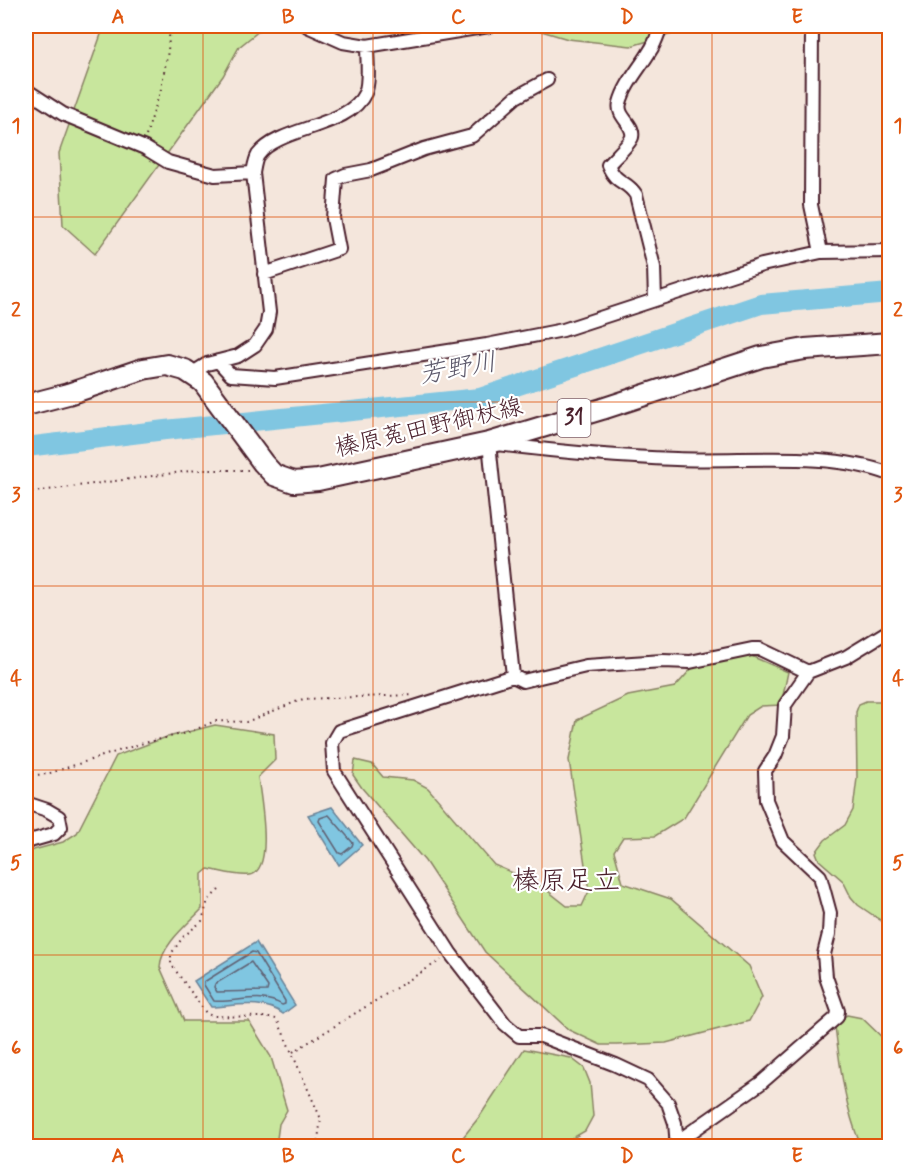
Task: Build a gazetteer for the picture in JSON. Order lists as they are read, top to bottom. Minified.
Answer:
{"streets":{"main road":["31","榛原菟田野御杖線"]},"districts":["榛原足立"],"water":["芳野川"],"grid":{"columns":["A","B","C","D","E"],"rows":["1","2","3","4","5","6"]}}
